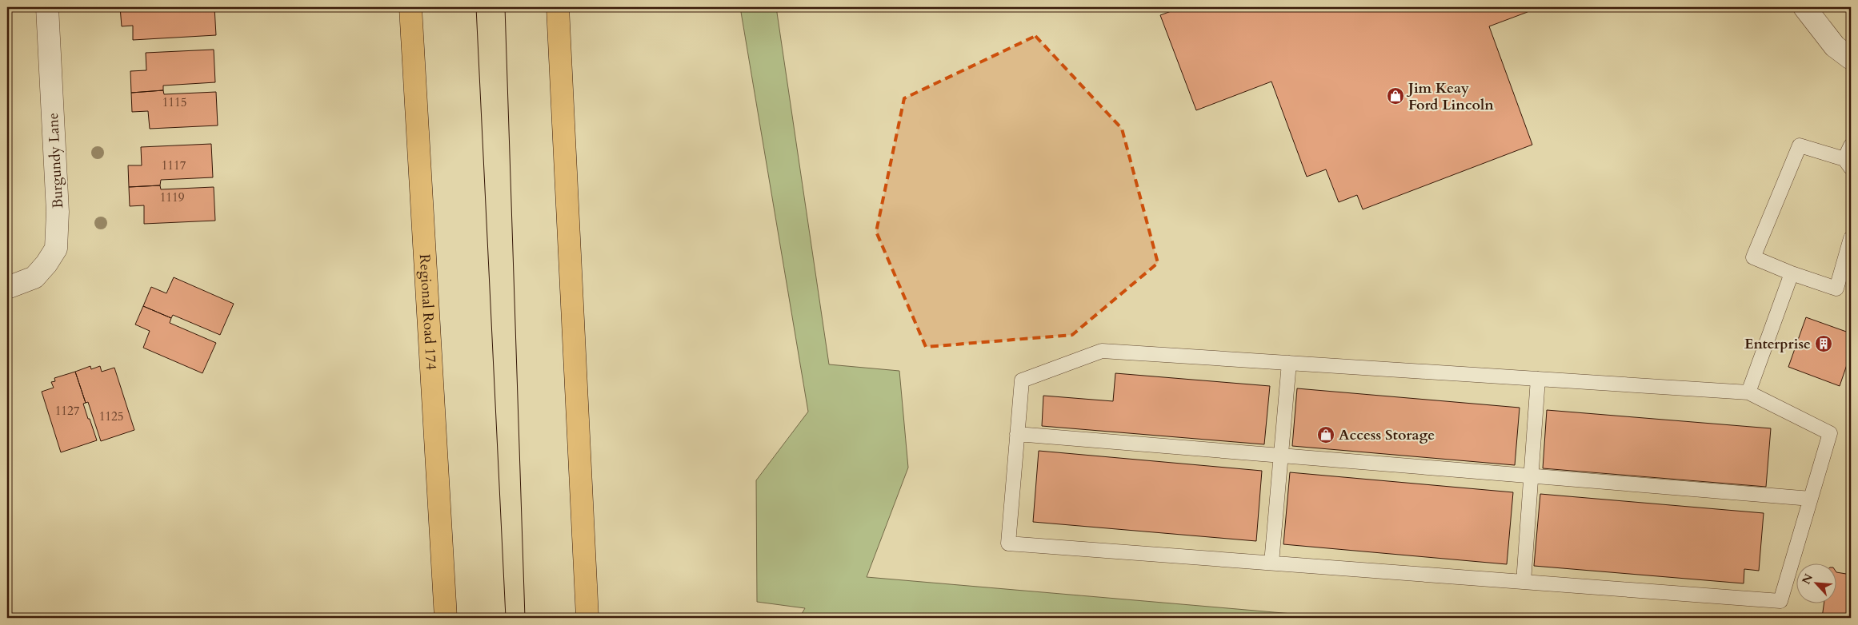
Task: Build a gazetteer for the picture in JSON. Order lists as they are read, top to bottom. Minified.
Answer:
{"streets":{"highway":["Regional Road 174"],"street":["Burgundy Lane"]},"places":{"shop":["Jim Keay Ford Lincoln","Access Storage"],"building":["Enterprise"]},"house_numbers":["1115","1117","1119","1127","1125"],"north":"top left"}
